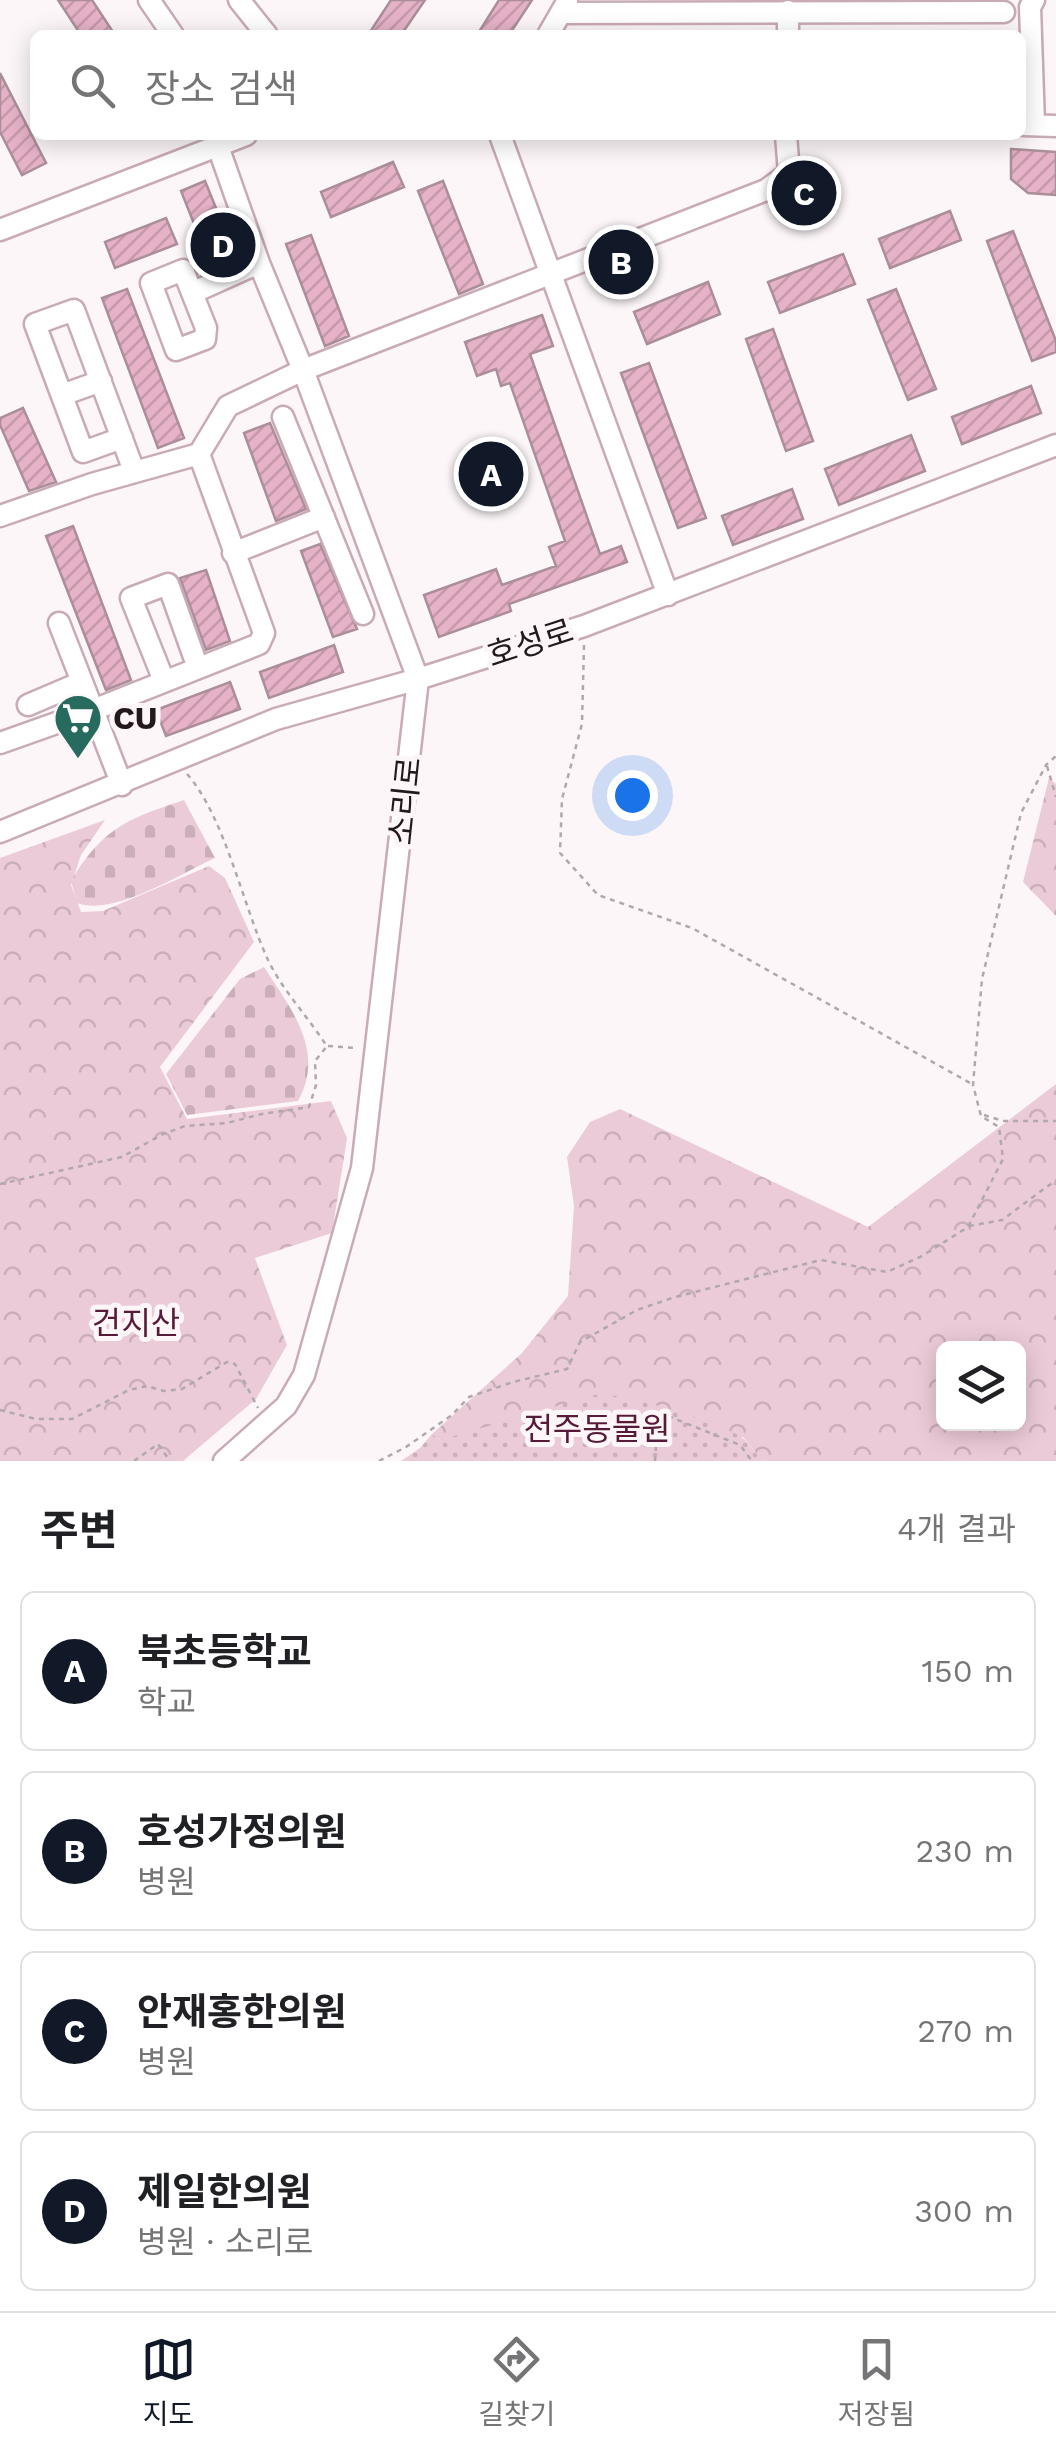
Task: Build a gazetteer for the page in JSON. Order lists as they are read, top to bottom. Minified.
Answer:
{"streets":{"street":["호성로","소리로"]},"crossings":[["호성로","소리로"]],"parks":["건지산","전주동물원"],"places":{"supermarket":["CU"]},"page":{"search":"장소 검색","pins":["C","D","B","A"],"heading":["주변","4개 결과"],"list":[{"mark":"A","name":"북초등학교","note":"학교","value":"150 m"},{"mark":"B","name":"호성가정의원","note":"병원","value":"230 m"},{"mark":"C","name":"안재홍한의원","note":"병원","value":"270 m"},{"mark":"D","name":"제일한의원","note":"병원 · 소리로","value":"300 m"}],"nav":["지도","길찾기","저장됨"]}}
